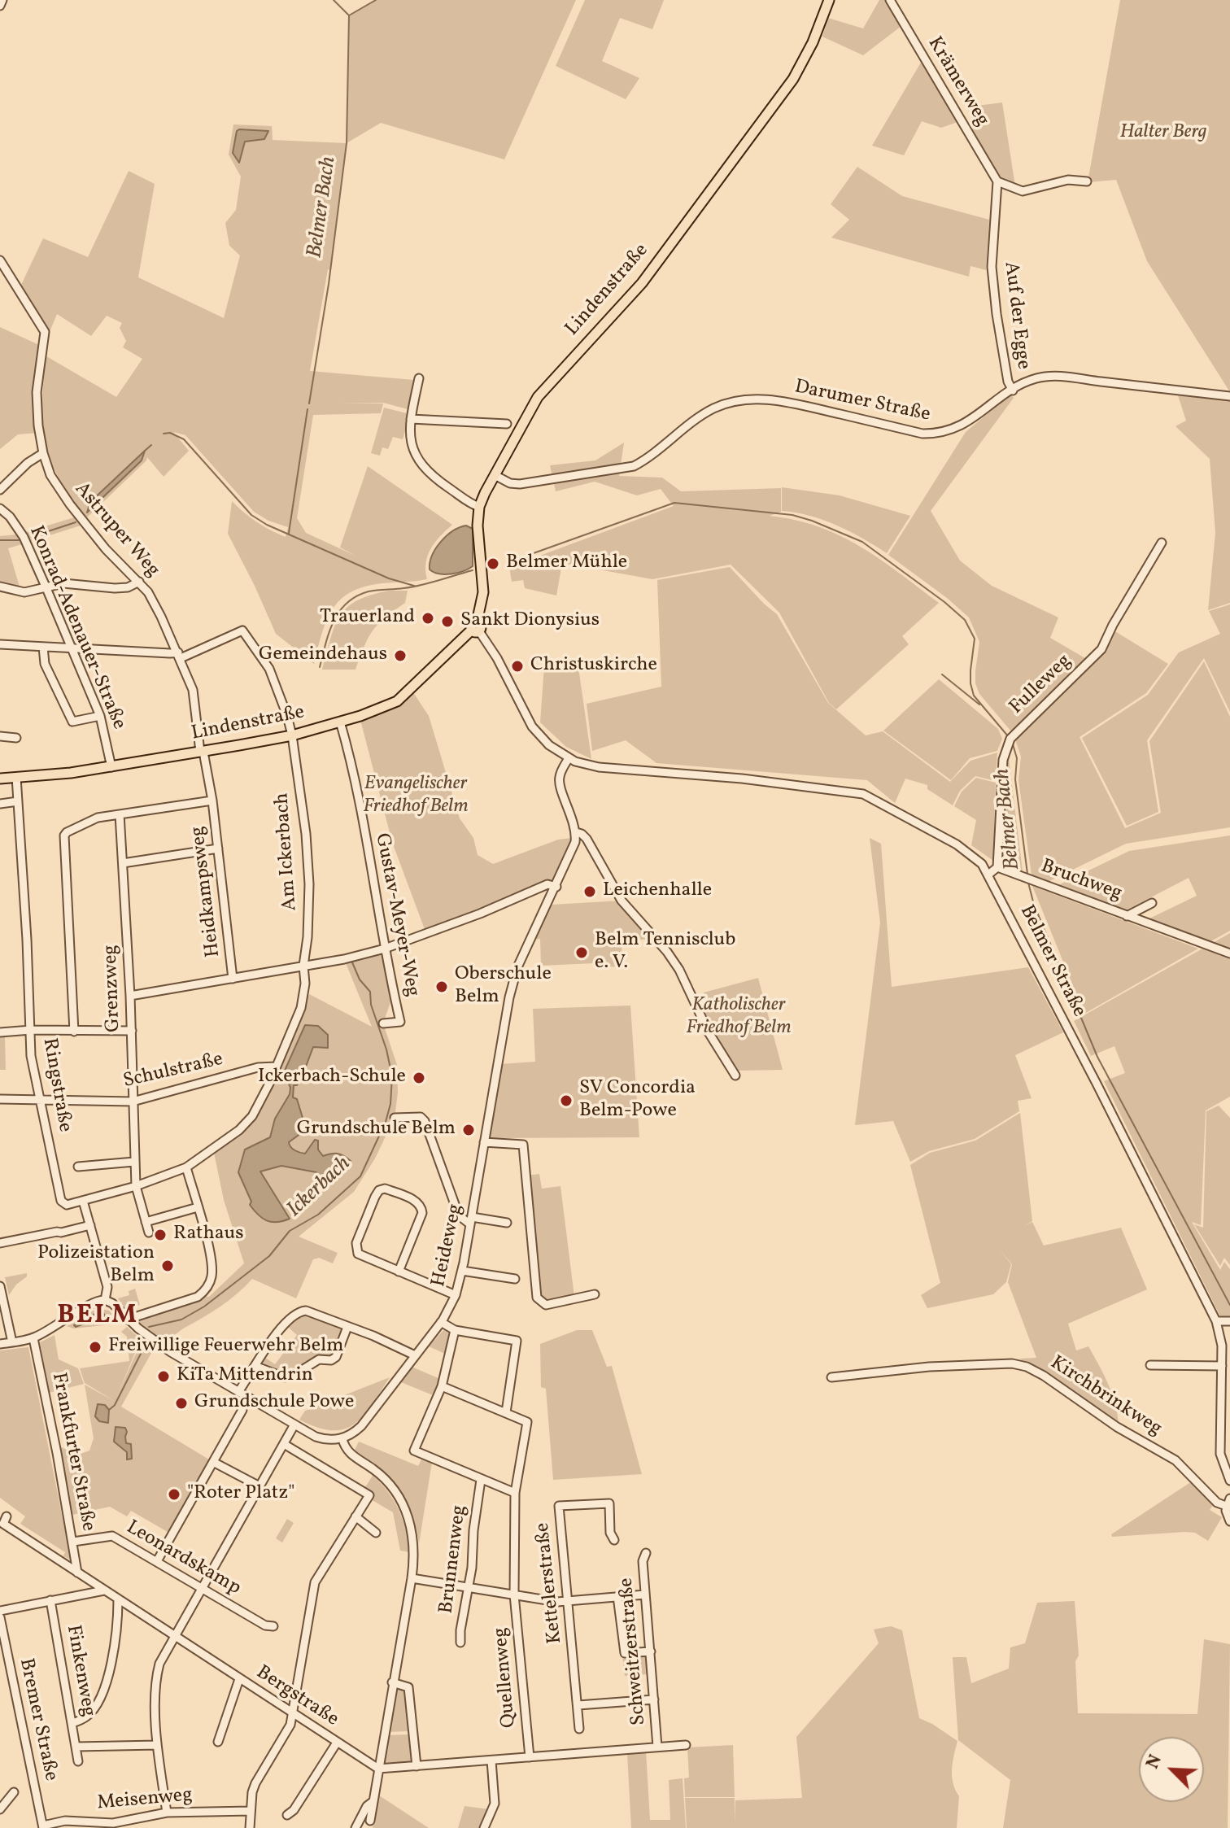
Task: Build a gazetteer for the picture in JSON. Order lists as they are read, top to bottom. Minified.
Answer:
{"streets":{"main road":["Lindenstraße"],"street":["Krämerweg","Auf der Egge","Darumer Straße","Astruper Weg","Konrad-Adenauer-Straße","Fulleweg","Am Ickerbach","Bruchweg","Heidkampsweg","Gustav-Meyer-Weg","Belmer Straße","Grenzweg","Schulstraße","Ringstraße","Heideweg","Kirchbrinkweg","Frankfurter Straße","Leonardskamp","Brunnenweg","Kettelerstraße","Schweitzerstraße","Finkenweg","Quellenweg","Bergstraße","Bremer Straße","Meisenweg"]},"crossings":[["Krämerweg","Auf der Egge"],["Lindenstraße","Darumer Straße"],["Lindenstraße","Astruper Weg"],["Lindenstraße","Konrad-Adenauer-Straße"],["Lindenstraße","Am Ickerbach"],["Lindenstraße","Heidkampsweg"],["Lindenstraße","Gustav-Meyer-Weg"],["Lindenstraße","Belmer Straße"],["Lindenstraße","Ringstraße"],["Auf der Egge","Darumer Straße"],["Astruper Weg","Am Ickerbach"],["Astruper Weg","Heidkampsweg"],["Fulleweg","Bruchweg"],["Am Ickerbach","Grenzweg"],["Am Ickerbach","Schulstraße"],["Am Ickerbach","Ringstraße"],["Grenzweg","Schulstraße"],["Schulstraße","Ringstraße"],["Frankfurter Straße","Leonardskamp"],["Frankfurter Straße","Bergstraße"],["Bremer Straße","Meisenweg"]],"districts":["BELM"],"water":["Belmer Bach","Ickerbach"],"parks":["Halter Berg","Evangelischer Friedhof Belm","Katholischer Friedhof Belm"],"places":["Belmer Mühle","Trauerland","Sankt Dionysius","Gemeindehaus","Christuskirche","Leichenhalle","Belm Tennisclub e. V.","Oberschule Belm","Ickerbach-Schule","SV Concordia Belm-Powe","Grundschule Belm","Rathaus","Polizeistation Belm","Freiwillige Feuerwehr Belm","KiTa Mittendrin","Grundschule Powe","\"Roter Platz\""],"north":"top left"}
